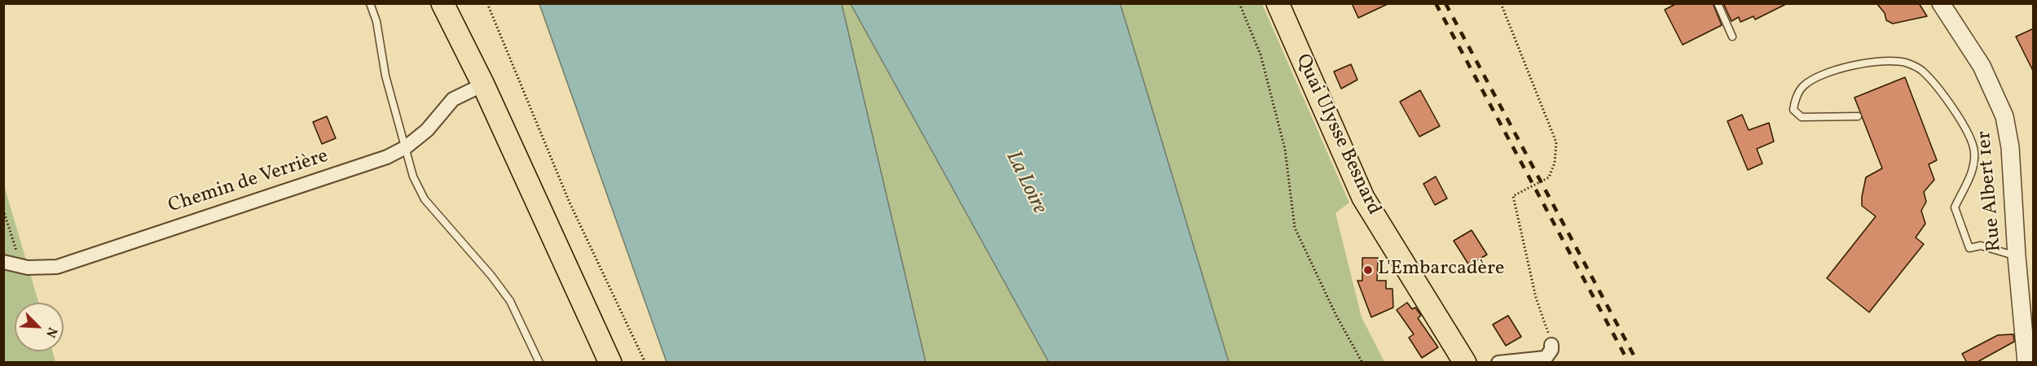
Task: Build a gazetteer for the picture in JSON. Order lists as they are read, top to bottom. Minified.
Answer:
{"streets":{"main road":["Quai Ulysse Besnard"],"street":["Chemin de Verrière","Rue Albert 1er"]},"water":["La Loire"],"places":["L'Embarcadère"],"north":"bottom right"}
